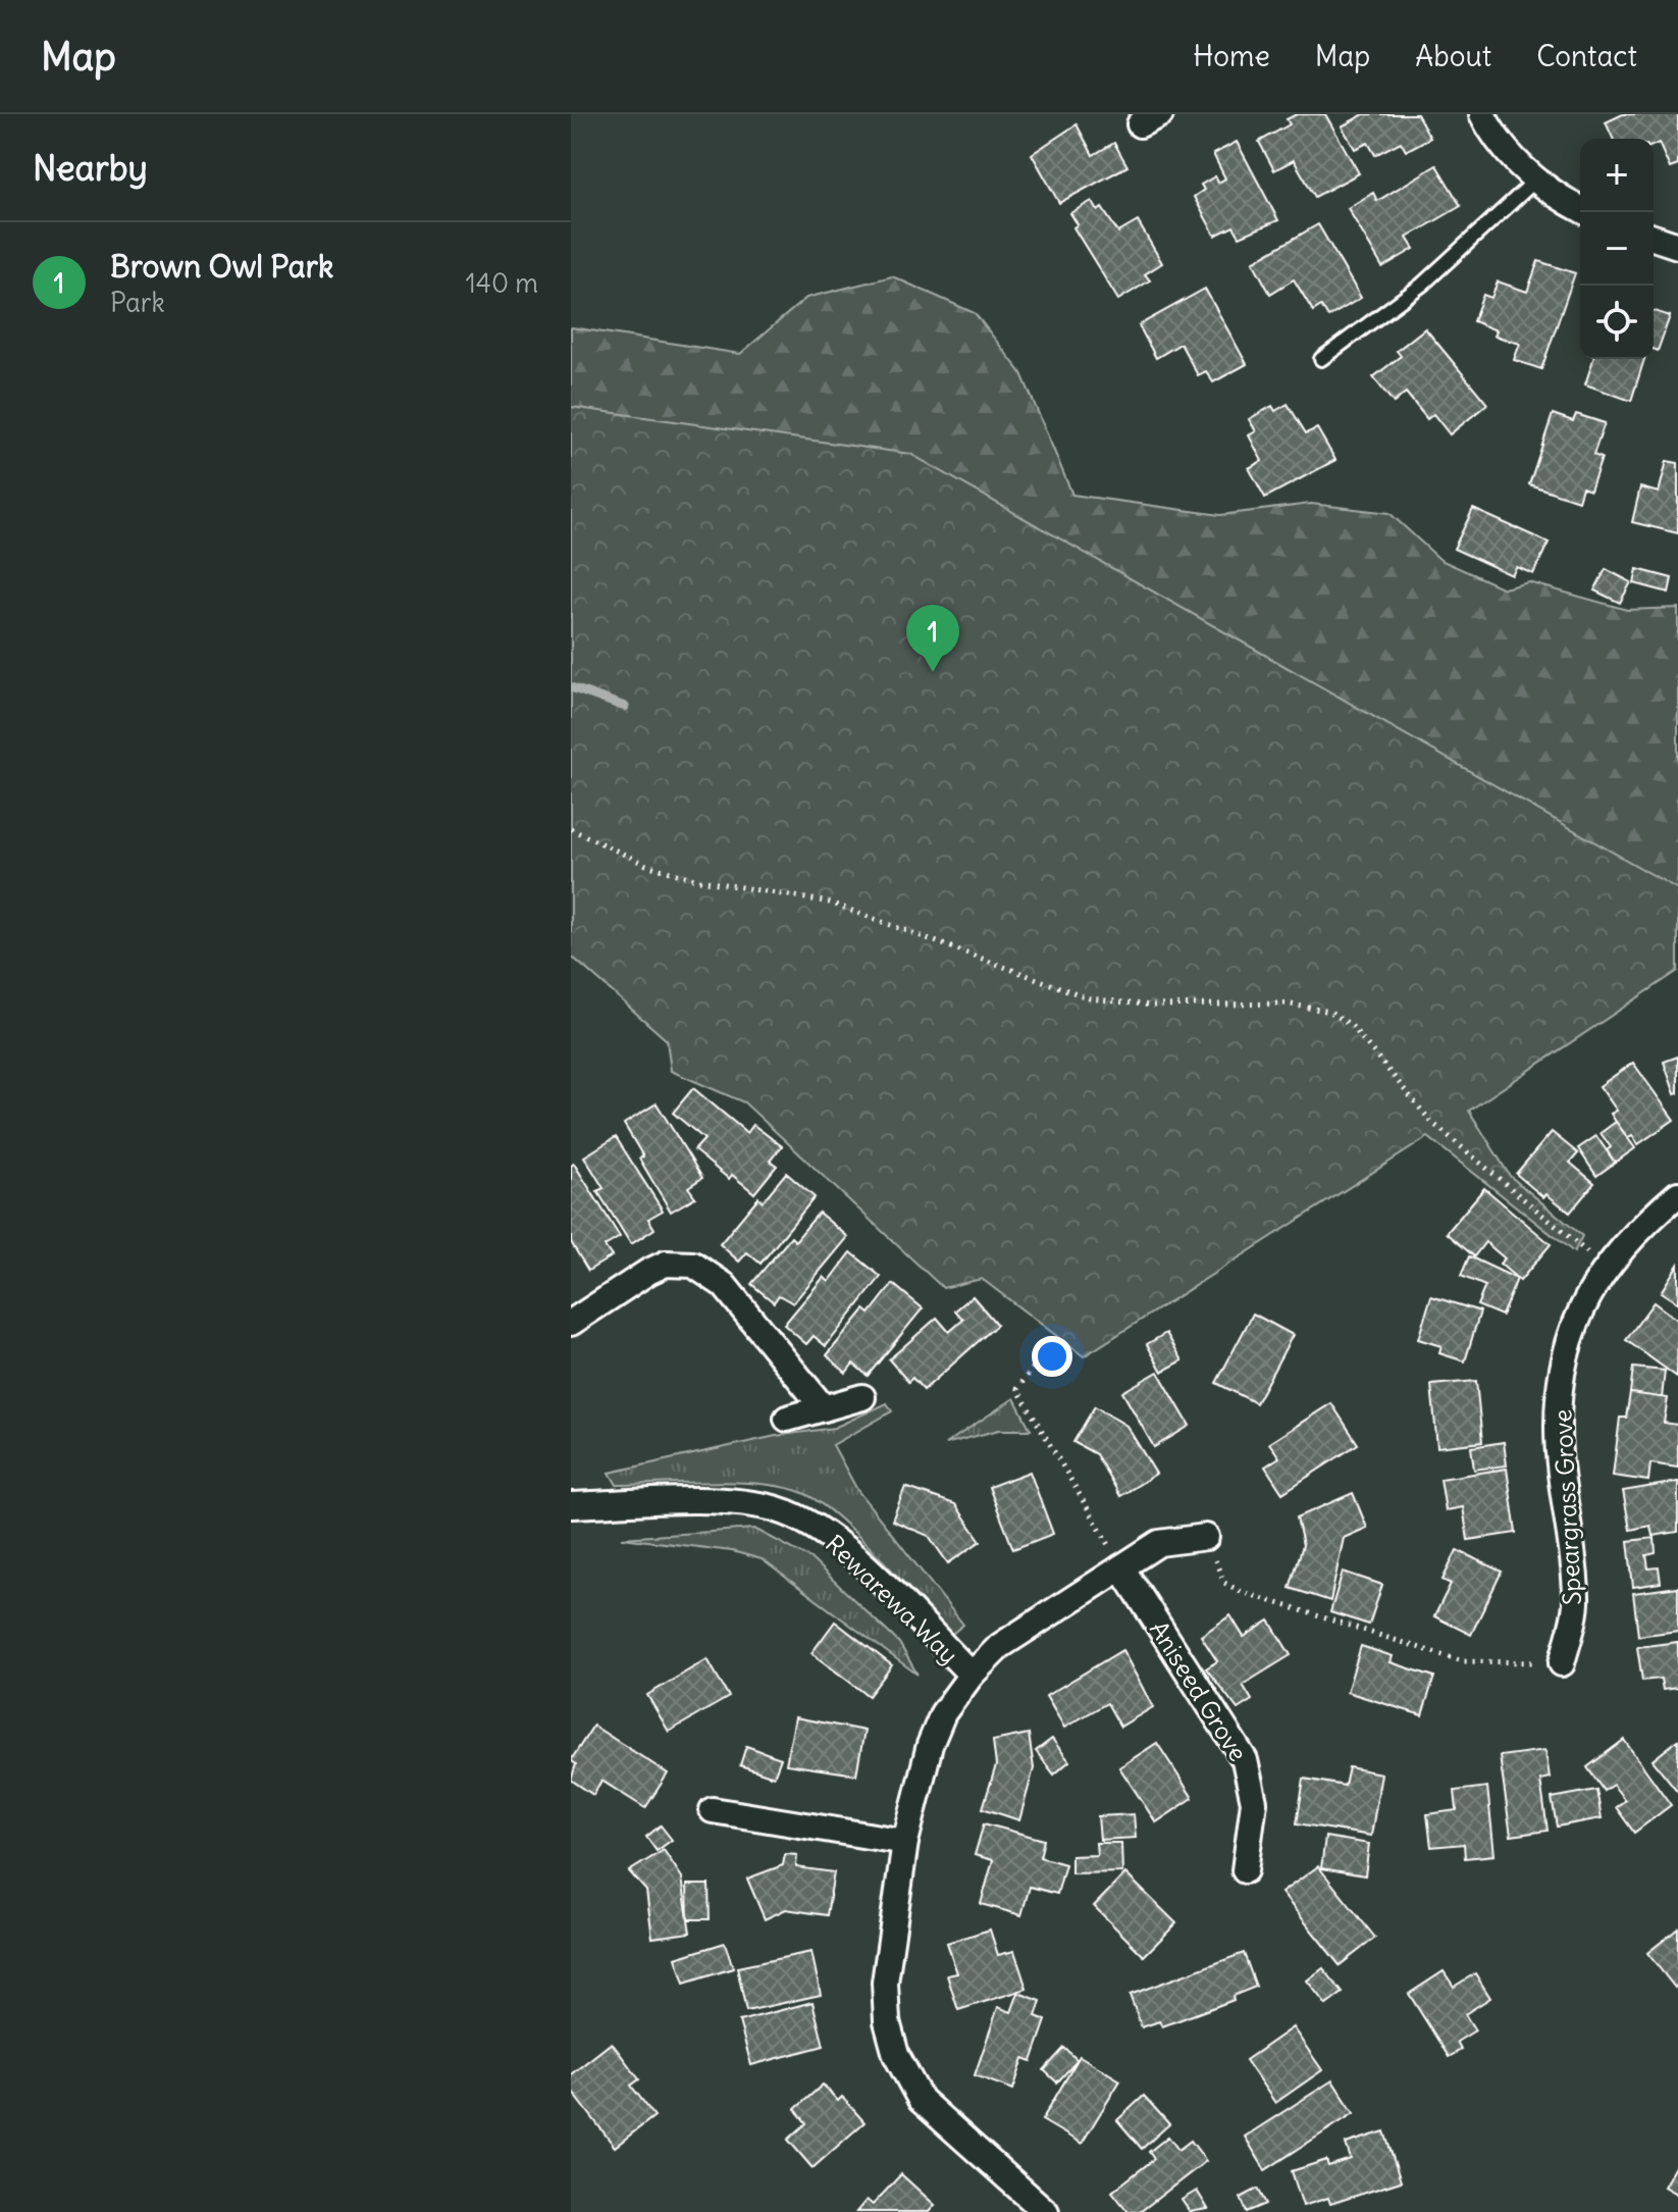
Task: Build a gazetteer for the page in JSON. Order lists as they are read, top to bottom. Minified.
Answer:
{"streets":{"street":["Speargrass Grove","Rewarewa Way","Aniseed Grove"]},"page":{"header":"Map","nav":["Home","Map","About","Contact"],"heading":"Nearby","map_buttons":["+","−"],"list":[{"mark":"1","name":"Brown Owl Park","note":"Park","value":"140 m"}],"pins":"1"}}
